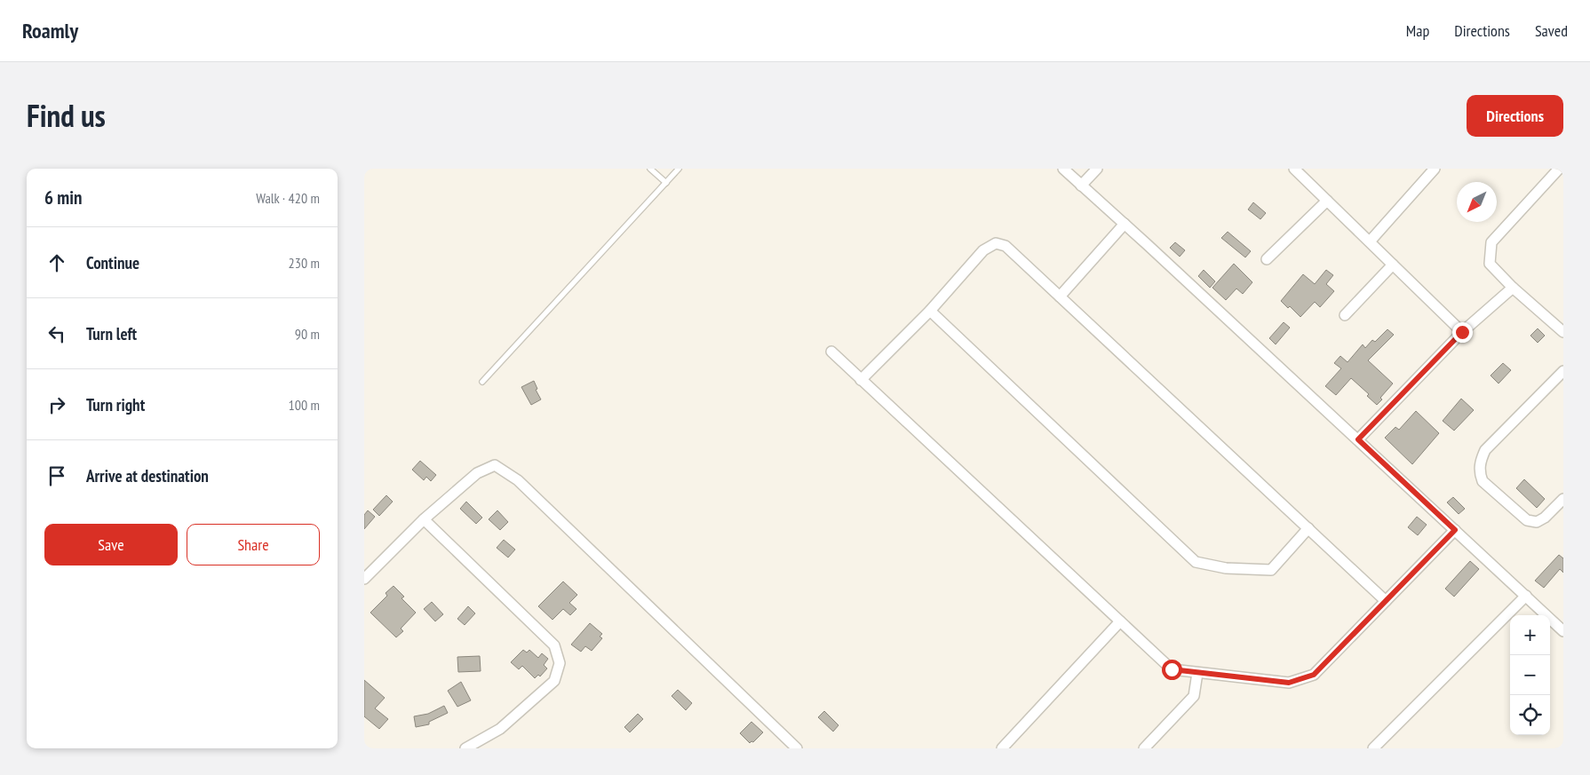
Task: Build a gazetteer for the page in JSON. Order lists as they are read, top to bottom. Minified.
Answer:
{"north":"bottom left","page":{"header":"Roamly","nav":["Map","Directions","Saved"],"title":"Find us","buttons":["Directions",["Save","Share"]],"heading":["6 min","Walk · 420 m"],"list":[["Continue","230 m"],["Turn left","90 m"],["Turn right","100 m"],"Arrive at destination"],"map_buttons":["+","−"]}}
